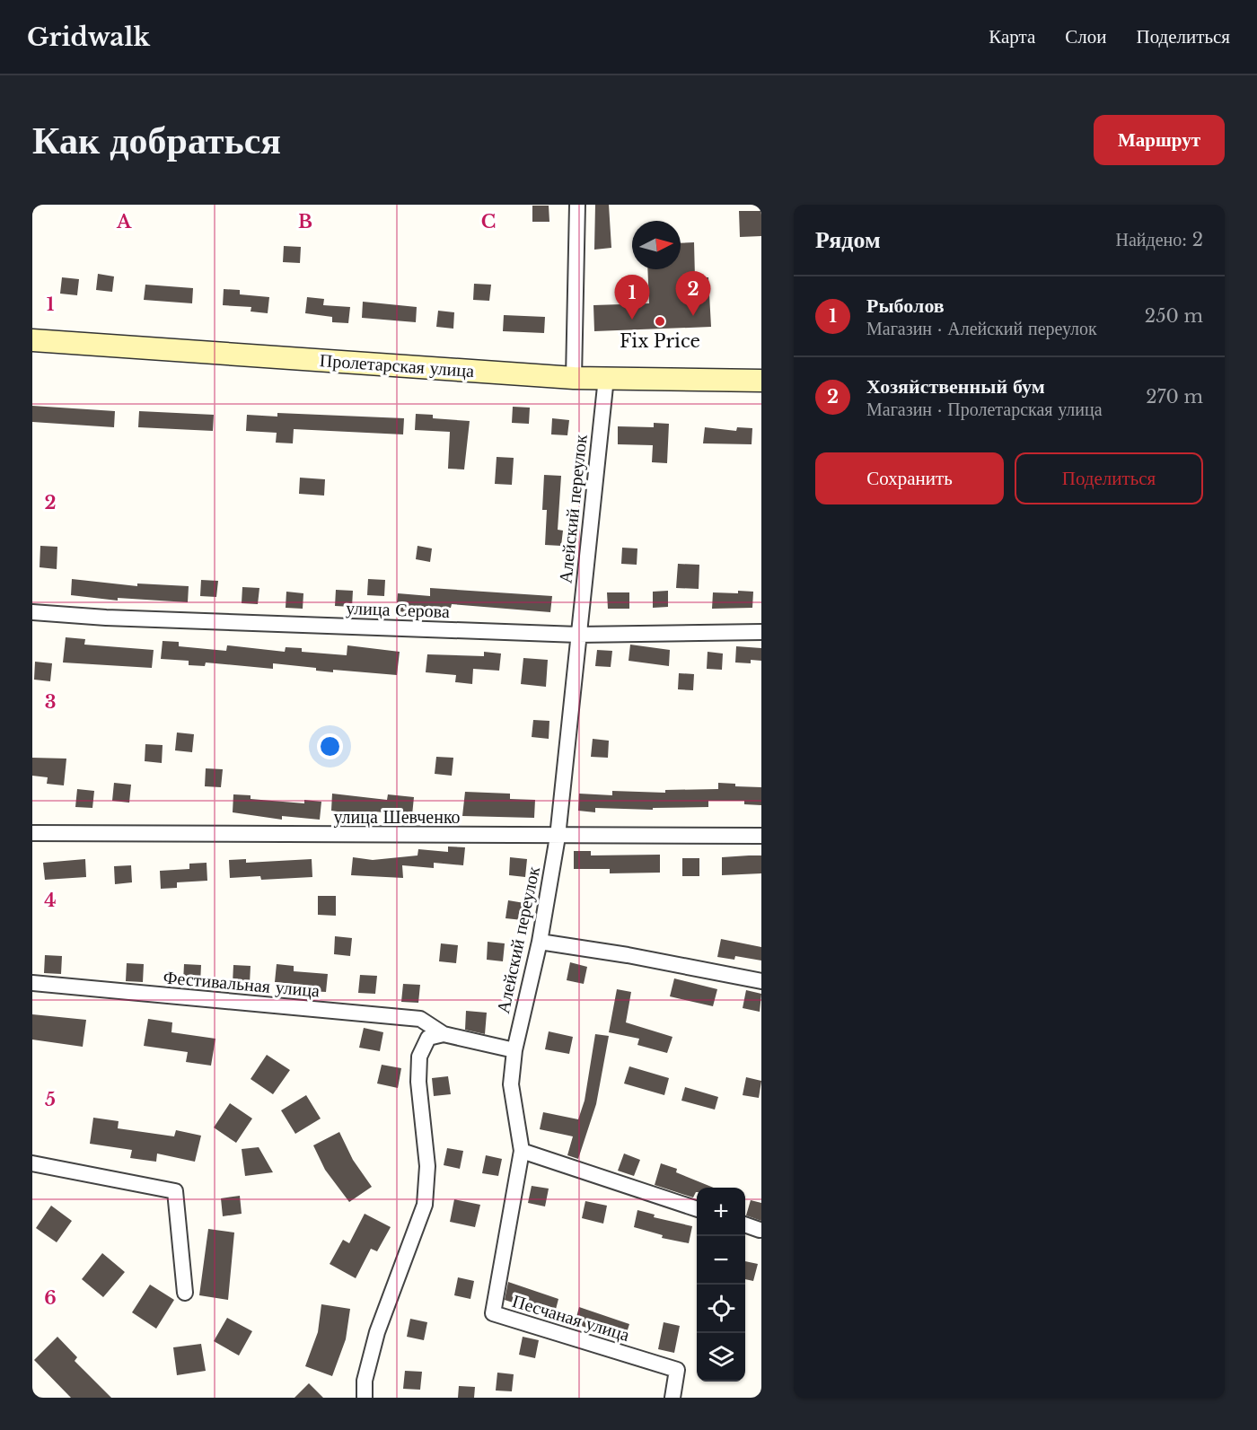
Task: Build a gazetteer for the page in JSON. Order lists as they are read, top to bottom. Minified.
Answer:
{"streets":{"main road":["Пролетарская улица"],"street":["Алейский переулок","улица Серова","улица Шевченко","Фестивальная улица","Песчаная улица"]},"crossings":[["Пролетарская улица","Алейский переулок"],["Алейский переулок","улица Серова"],["Алейский переулок","улица Шевченко"],["Алейский переулок","Песчаная улица"]],"places":["Fix Price"],"north":"right","page":{"header":"Gridwalk","nav":["Карта","Слои","Поделиться"],"buttons":["Маршрут",["Сохранить","Поделиться"]],"title":"Как добраться","heading":["Рядом","Найдено: 2"],"pins":["2","1"],"list":[{"mark":"1","name":"Рыболов","note":"Магазин · Алейский переулок","value":"250 m"},{"mark":"2","name":"Хозяйственный бум","note":"Магазин · Пролетарская улица","value":"270 m"}],"map_buttons":["+","−"]},"grid":{"columns":["A","B","C"],"rows":["1","2","3","4","5","6"]}}
